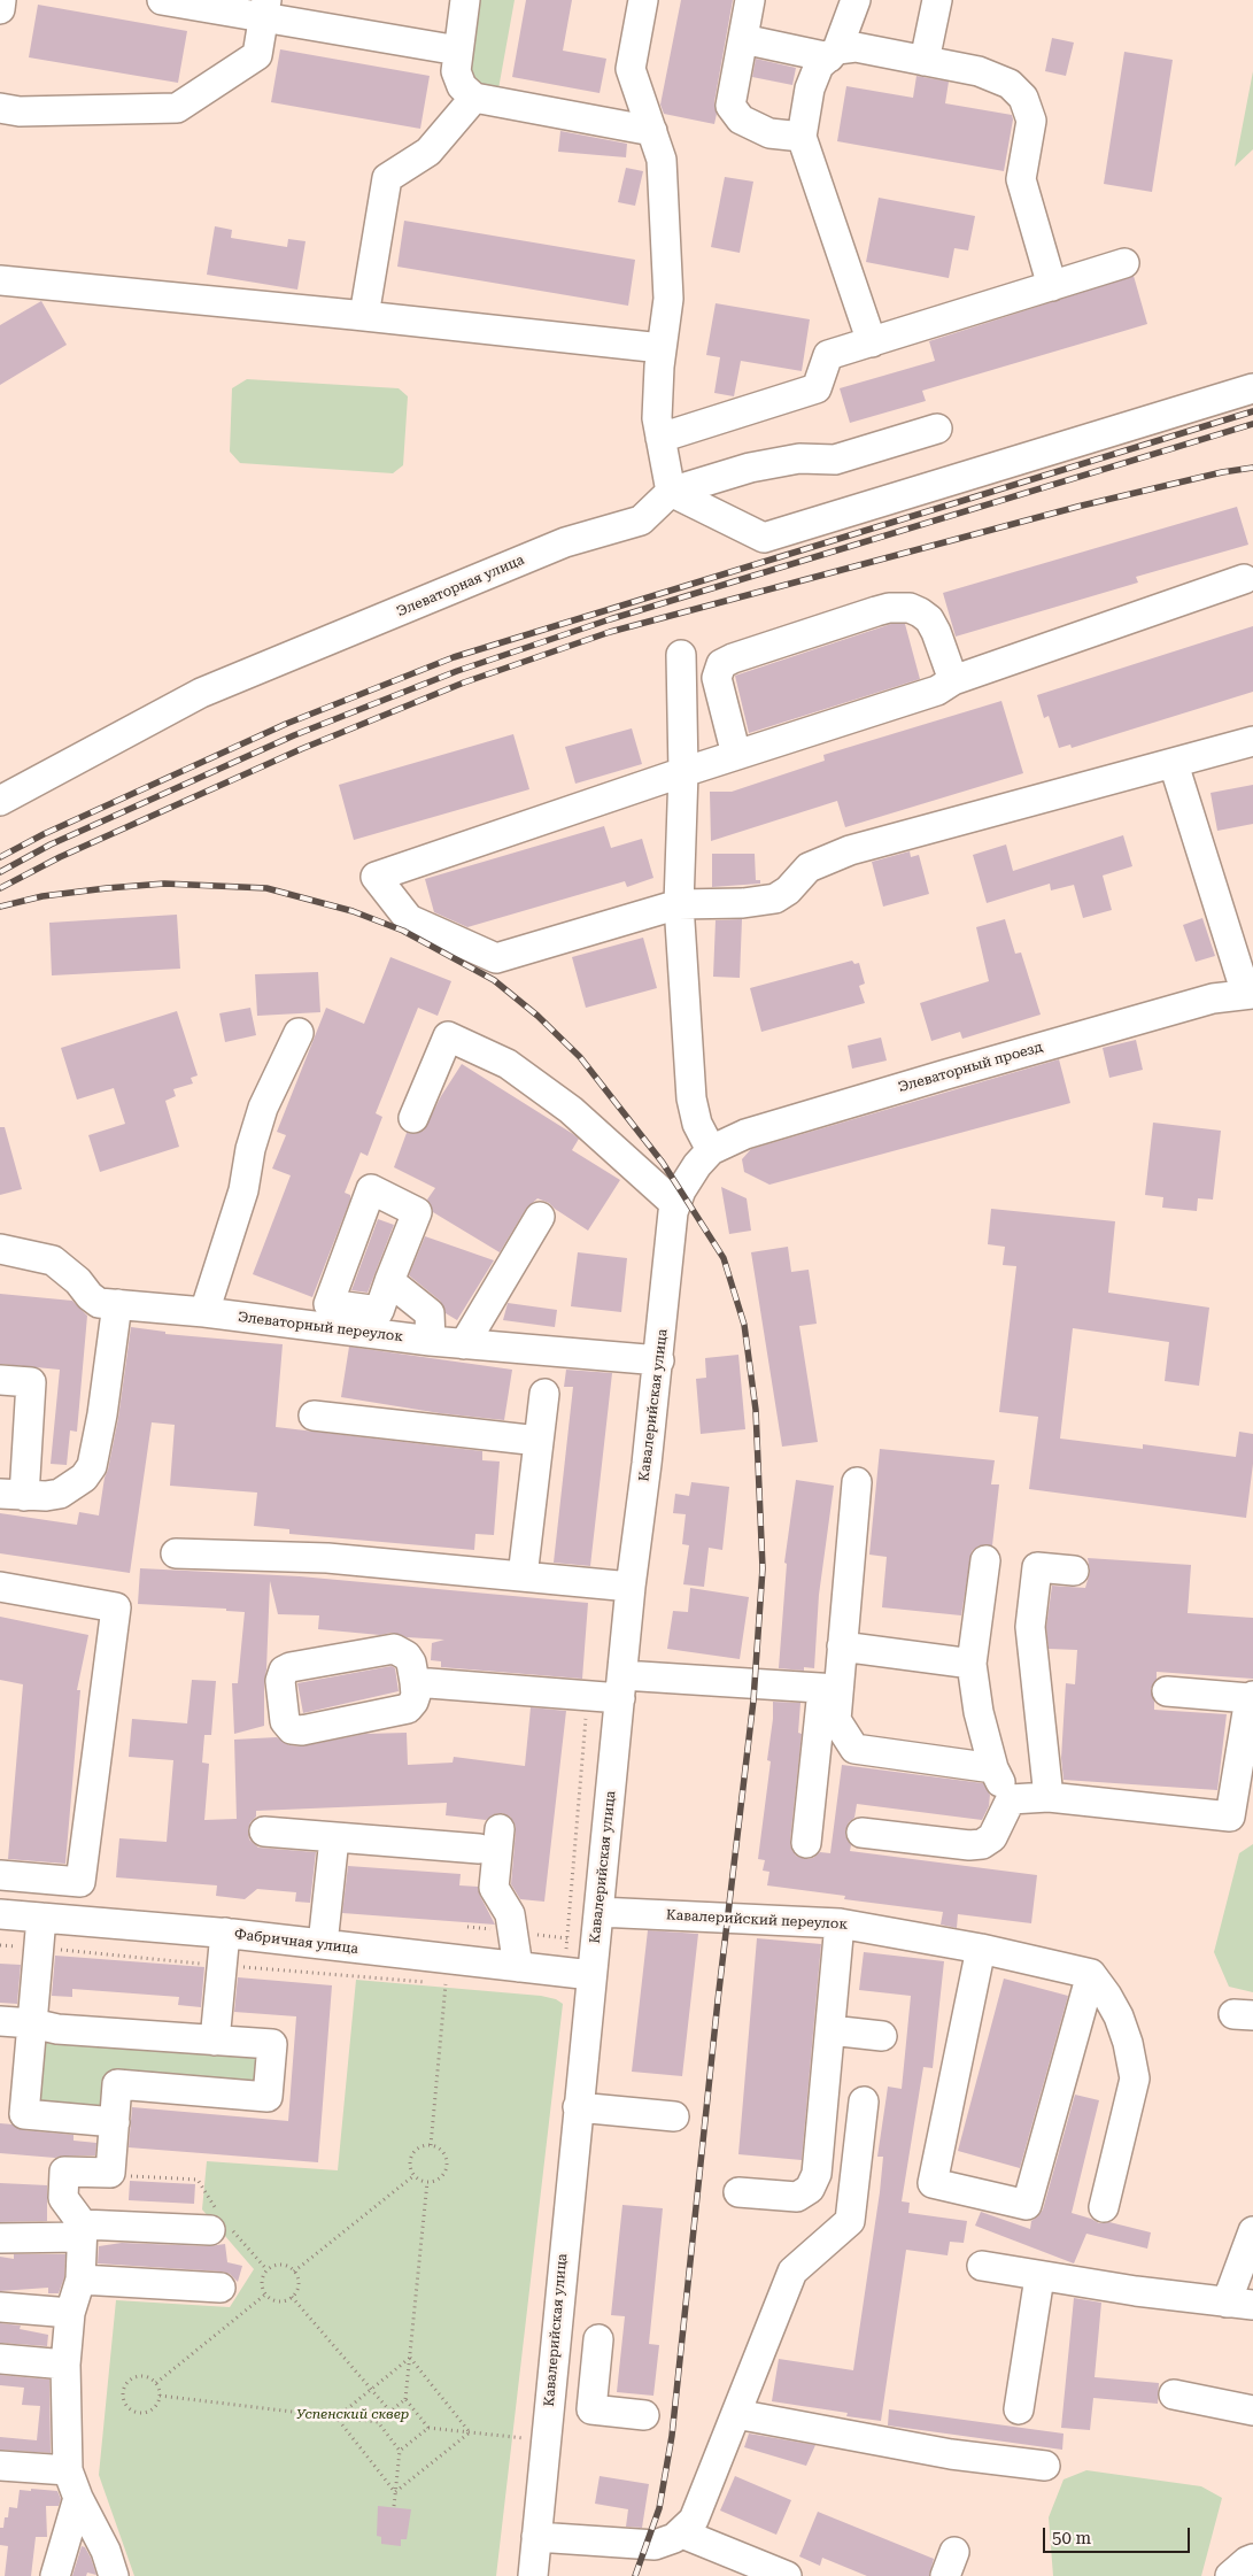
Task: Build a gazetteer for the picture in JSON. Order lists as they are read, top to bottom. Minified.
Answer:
{"streets":{"street":["Элеваторная улица","Элеваторный проезд","Элеваторный переулок","Кавалерийская улица","Кавалерийский переулок","Фабричная улица"]},"crossings":[["Элеваторный проезд","Кавалерийская улица"],["Элеваторный переулок","Кавалерийская улица"],["Кавалерийская улица","Кавалерийский переулок"],["Кавалерийская улица","Фабричная улица"]],"parks":["Успенский сквер"],"scale_bar":"50 m"}
